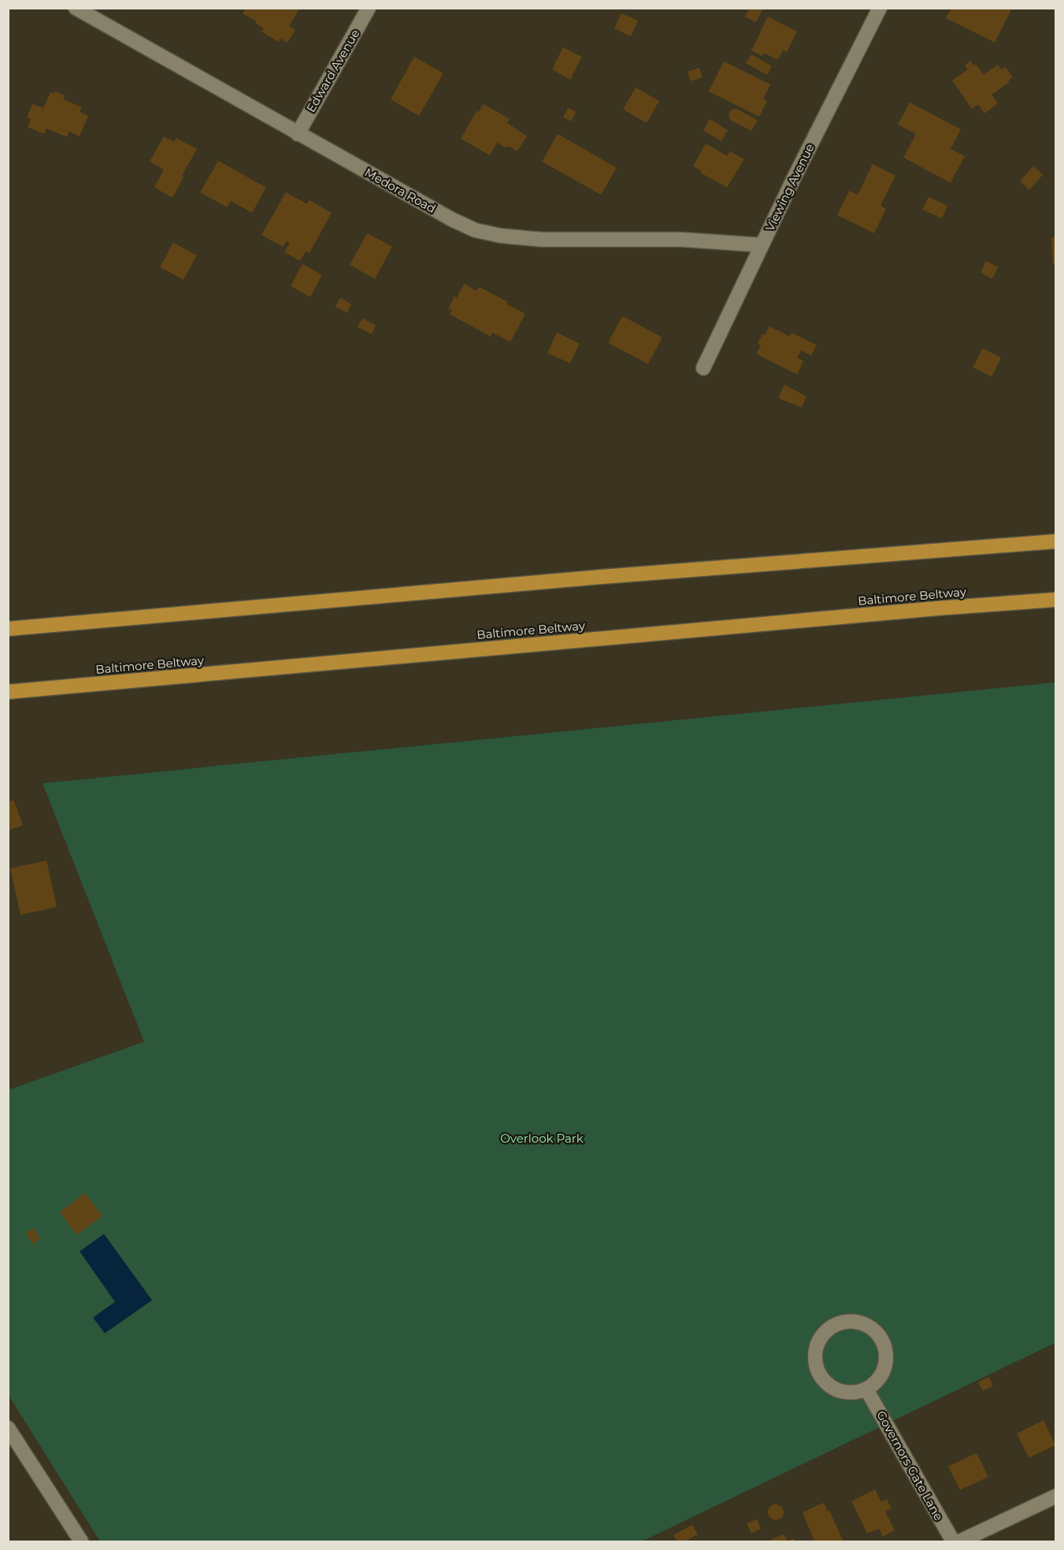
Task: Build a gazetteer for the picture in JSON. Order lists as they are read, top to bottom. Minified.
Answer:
{"streets":{"highway":["Baltimore Beltway"],"street":["Edward Avenue","Viewing Avenue","Medora Road","Governors Gate Lane"]},"crossings":[["Edward Avenue","Medora Road"],["Viewing Avenue","Medora Road"]],"parks":["Overlook Park"]}
